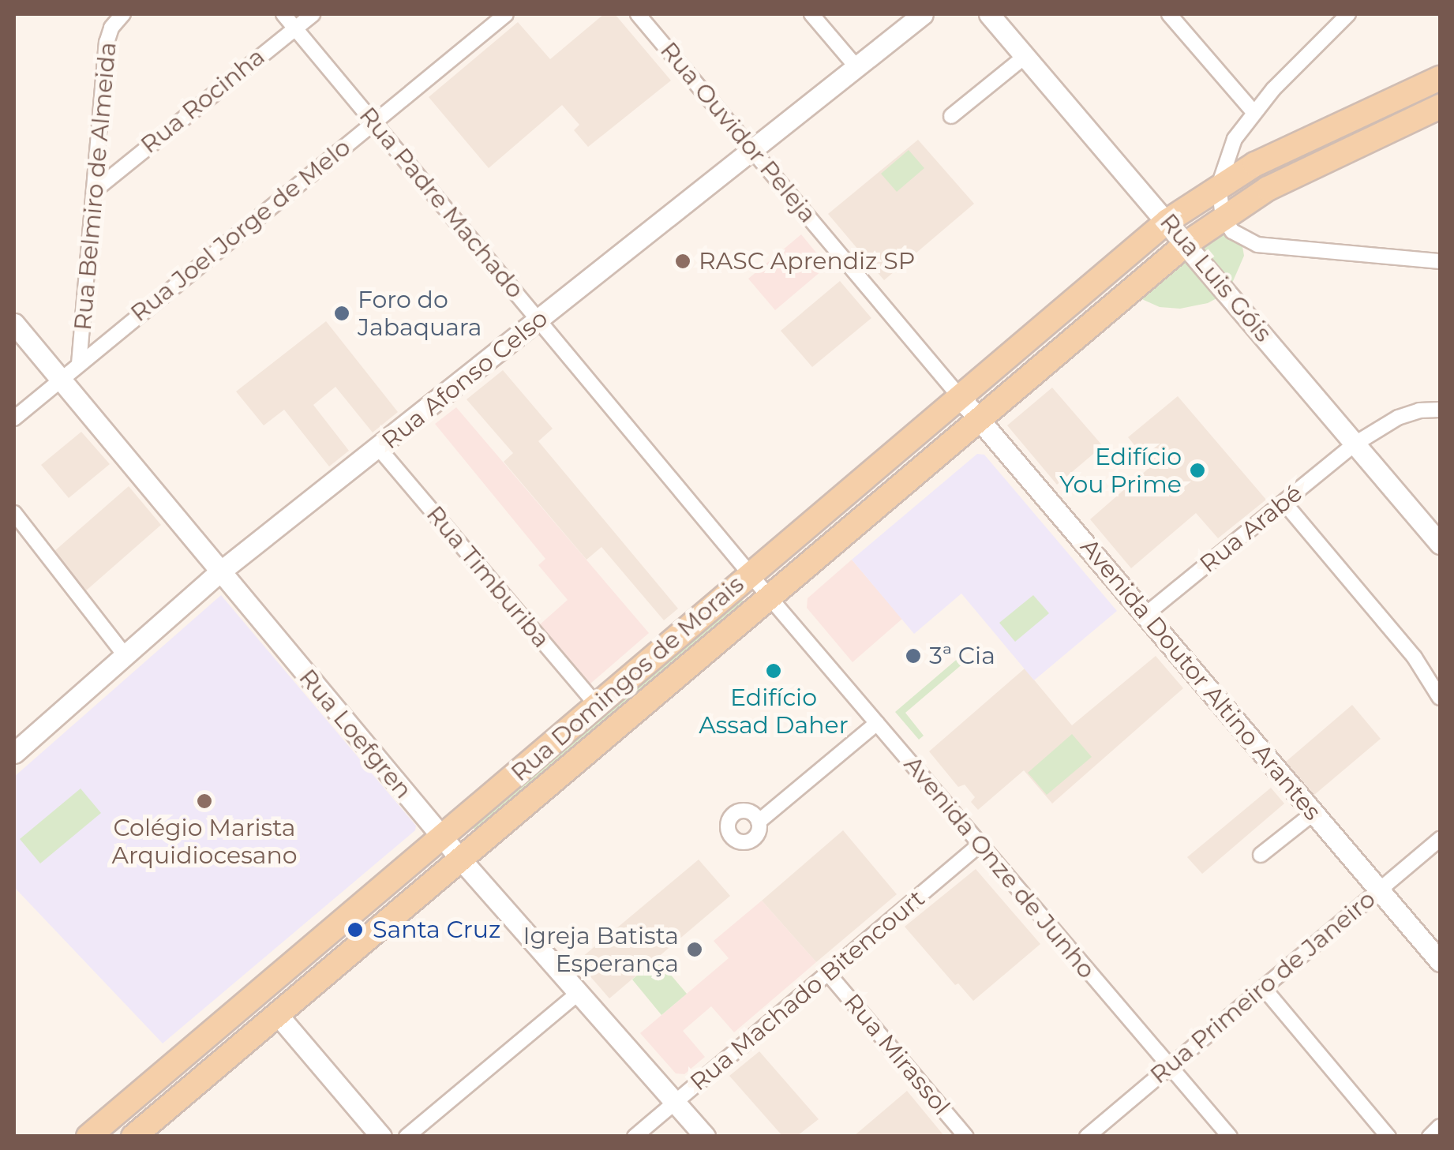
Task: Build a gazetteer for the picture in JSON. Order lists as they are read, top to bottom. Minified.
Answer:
{"streets":{"main road":["Rua Domingos de Morais"],"street":["Rua Rocinha","Rua Ouvidor Peleja","Rua Belmiro de Almeida","Rua Padre Machado","Rua Joel Jorge de Melo","Rua Luis Góis","Rua Afonso Celso","Rua Arabé","Rua Timburiba","Avenida Doutor Altino Arantes","Rua Loefgren","Avenida Onze de Junho","Rua Primeiro de Janeiro","Rua Machado Bitencourt","Rua Mirassol"]},"crossings":[["Rua Rocinha","Rua Belmiro de Almeida"],["Rua Rocinha","Rua Padre Machado"],["Rua Ouvidor Peleja","Rua Afonso Celso"],["Rua Ouvidor Peleja","Rua Domingos de Morais"],["Rua Ouvidor Peleja","Avenida Doutor Altino Arantes"],["Rua Belmiro de Almeida","Rua Joel Jorge de Melo"],["Rua Padre Machado","Rua Joel Jorge de Melo"],["Rua Padre Machado","Rua Afonso Celso"],["Rua Padre Machado","Rua Domingos de Morais"],["Rua Padre Machado","Avenida Onze de Junho"],["Rua Joel Jorge de Melo","Rua Loefgren"],["Rua Luis Góis","Rua Arabé"],["Rua Luis Góis","Rua Domingos de Morais"],["Rua Afonso Celso","Rua Timburiba"],["Rua Afonso Celso","Rua Loefgren"],["Rua Arabé","Avenida Doutor Altino Arantes"],["Rua Timburiba","Rua Domingos de Morais"],["Rua Domingos de Morais","Avenida Doutor Altino Arantes"],["Rua Domingos de Morais","Rua Loefgren"],["Rua Domingos de Morais","Avenida Onze de Junho"],["Avenida Doutor Altino Arantes","Rua Primeiro de Janeiro"],["Rua Loefgren","Rua Machado Bitencourt"],["Avenida Onze de Junho","Rua Primeiro de Janeiro"],["Avenida Onze de Junho","Rua Machado Bitencourt"],["Rua Machado Bitencourt","Rua Mirassol"]],"places":["RASC Aprendiz SP","Foro do Jabaquara","Edifício You Prime","3ª Cia","Edifício Assad Daher","Colégio Marista Arquidiocesano","Santa Cruz","Igreja Batista Esperança"]}
